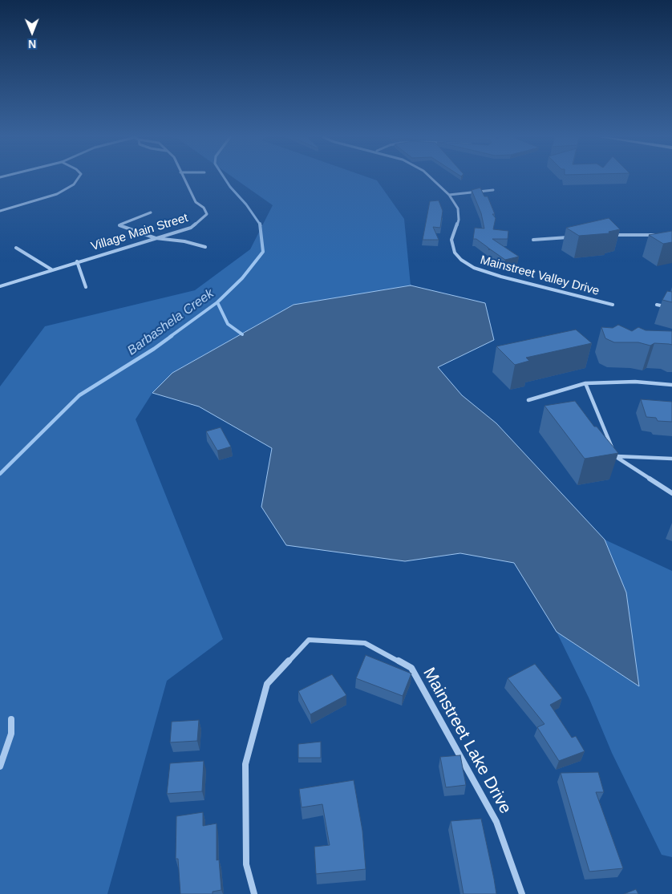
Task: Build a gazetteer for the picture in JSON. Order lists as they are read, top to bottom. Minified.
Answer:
{"streets":{"street":["Village Main Street","Mainstreet Valley Drive","Mainstreet Lake Drive"]},"water":["Barbashela Creek"],"north":"bottom"}
